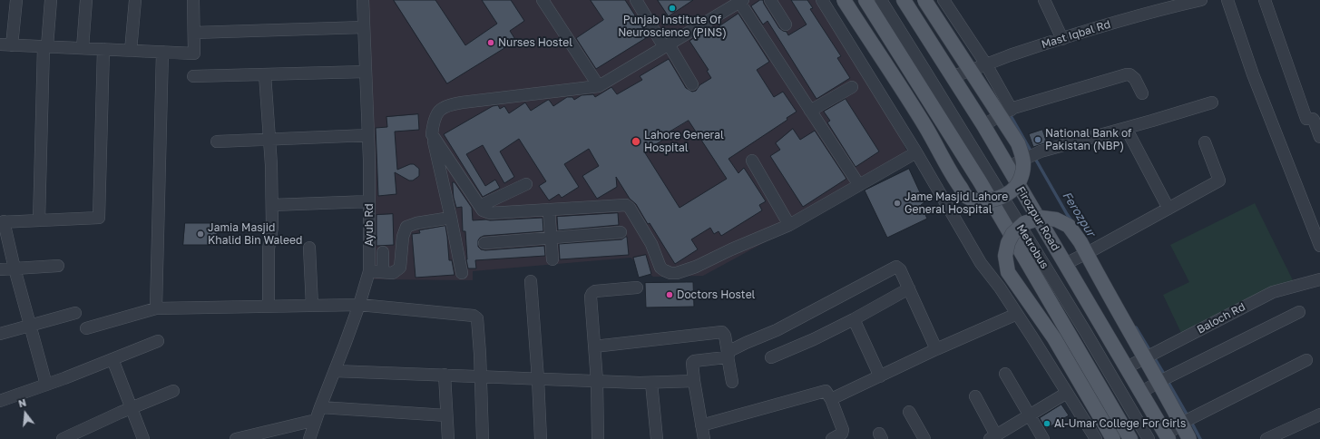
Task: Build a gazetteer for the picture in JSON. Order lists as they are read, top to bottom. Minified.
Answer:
{"streets":{"main road":["Firozpur Road"],"street":["Mast Iqbal Rd","Ayub Rd","Metrobus","Baloch Rd"]},"crossings":[["Mast Iqbal Rd","Firozpur Road"],["Firozpur Road","Baloch Rd"]],"water":["Ferozpur"],"places":["Punjab Institute Of Neuroscience (PINS)","Nurses Hostel","National Bank of Pakistan (NBP)","Lahore General Hospital","Jame Masjid Lahore General Hospital","Jamia Masjid Khalid Bin Waleed","Doctors Hostel","Al-Umar College For Girls"],"north":"top"}
